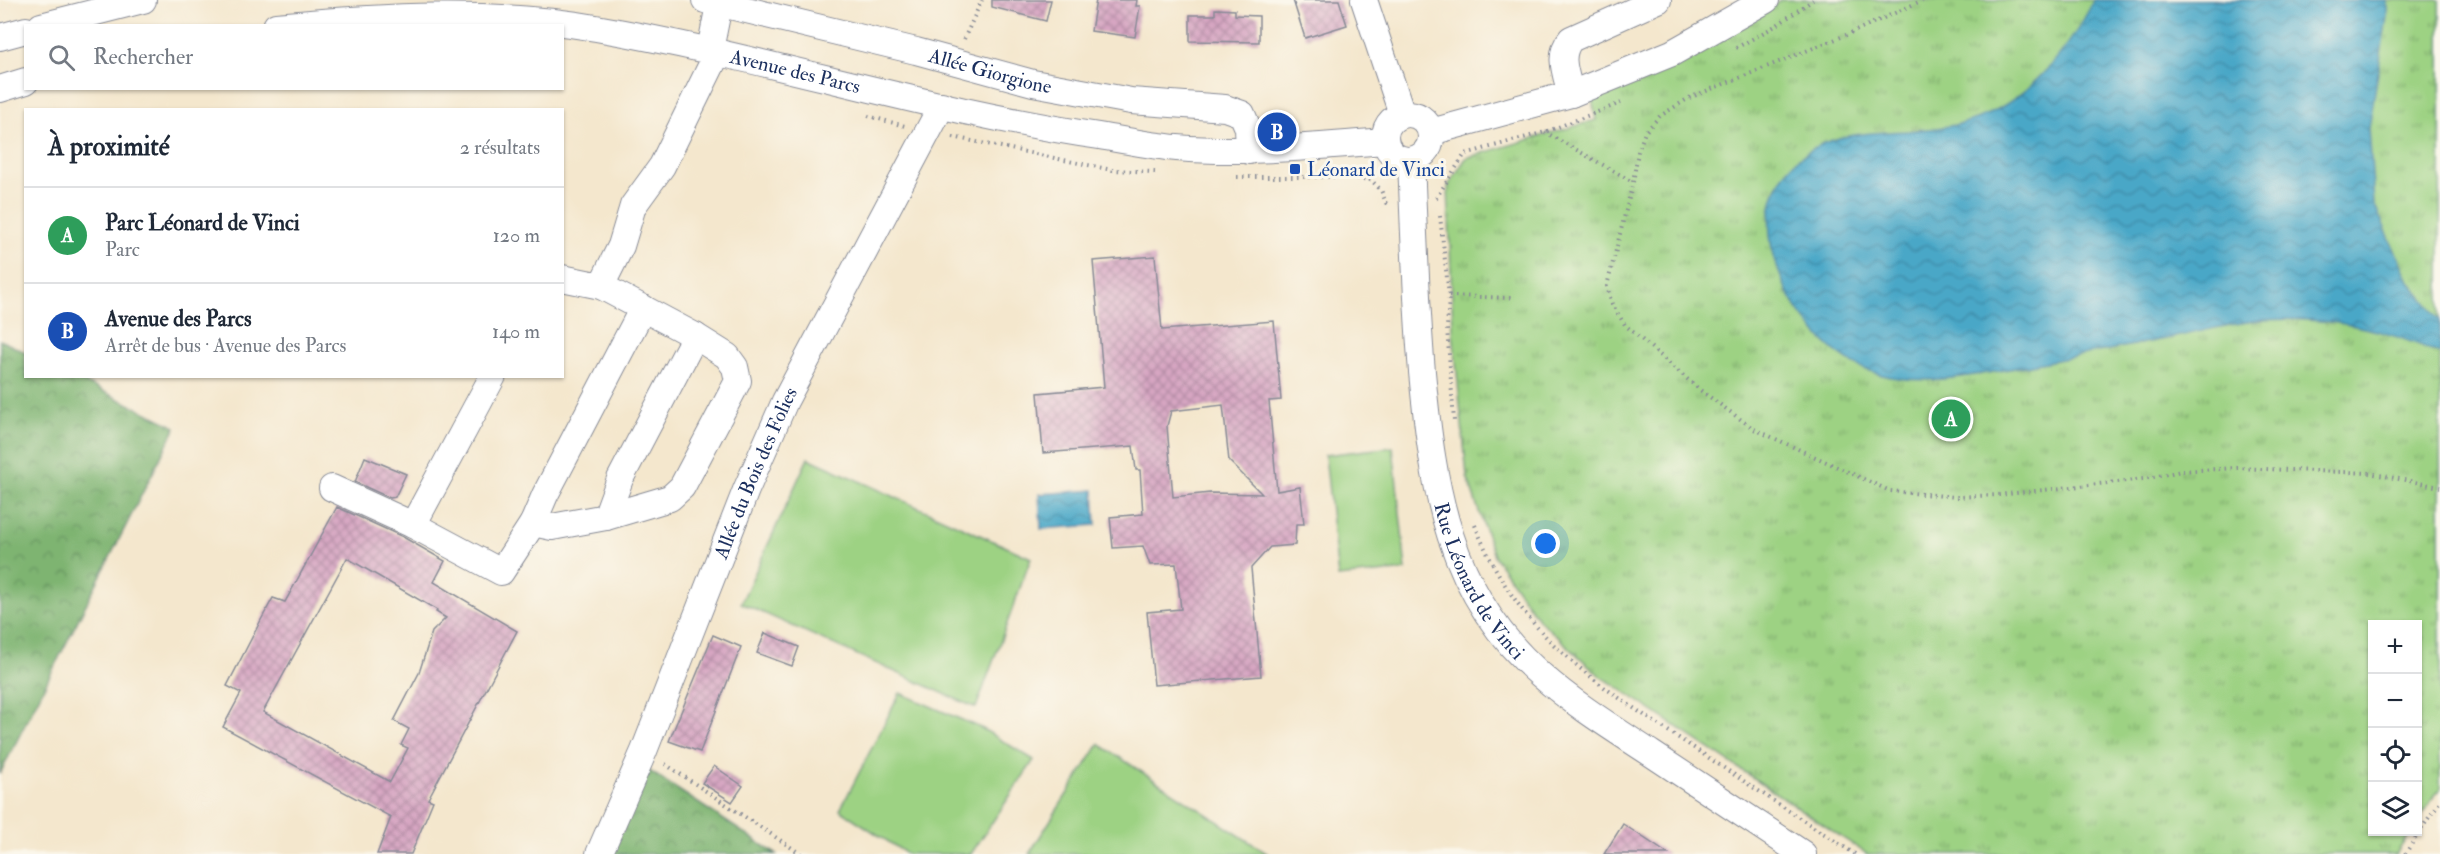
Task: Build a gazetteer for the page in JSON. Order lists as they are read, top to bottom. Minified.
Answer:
{"streets":{"street":["Allée Giorgione","Avenue des Parcs","Allée du Bois des Folies","Rue Léonard de Vinci"]},"crossings":[["Allée Giorgione","Avenue des Parcs"],["Avenue des Parcs","Allée du Bois des Folies"],["Avenue des Parcs","Rue Léonard de Vinci"]],"places":{"transit":["Léonard de Vinci"]},"page":{"search":"Rechercher","heading":["À proximité","2 résultats"],"pins":["B","A"],"list":[{"mark":"A","name":"Parc Léonard de Vinci","note":"Parc","value":"120 m"},{"mark":"B","name":"Avenue des Parcs","note":"Arrêt de bus · Avenue des Parcs","value":"140 m"}],"map_buttons":["+","−"]}}
